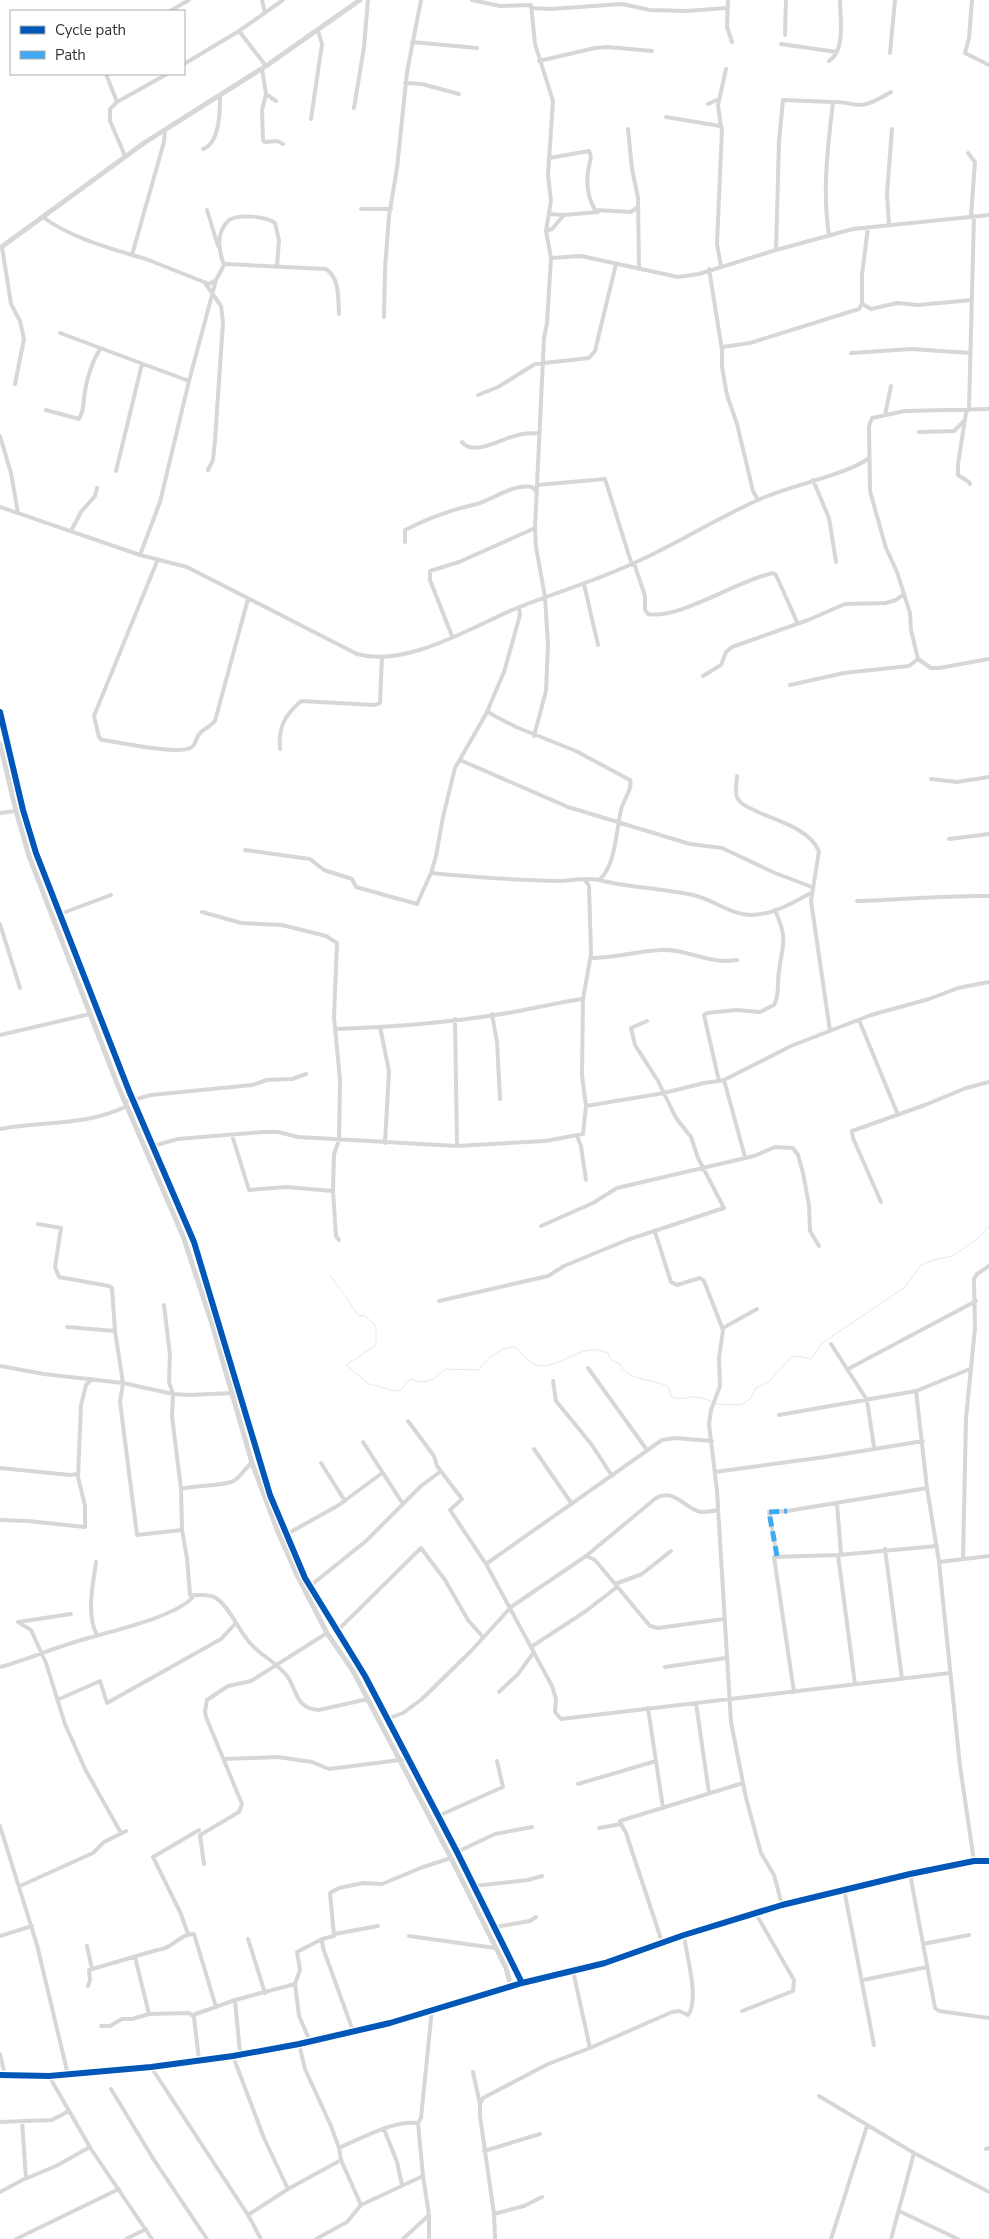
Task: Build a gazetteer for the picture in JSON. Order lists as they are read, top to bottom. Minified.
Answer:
{"legend":["Cycle path","Path"]}
